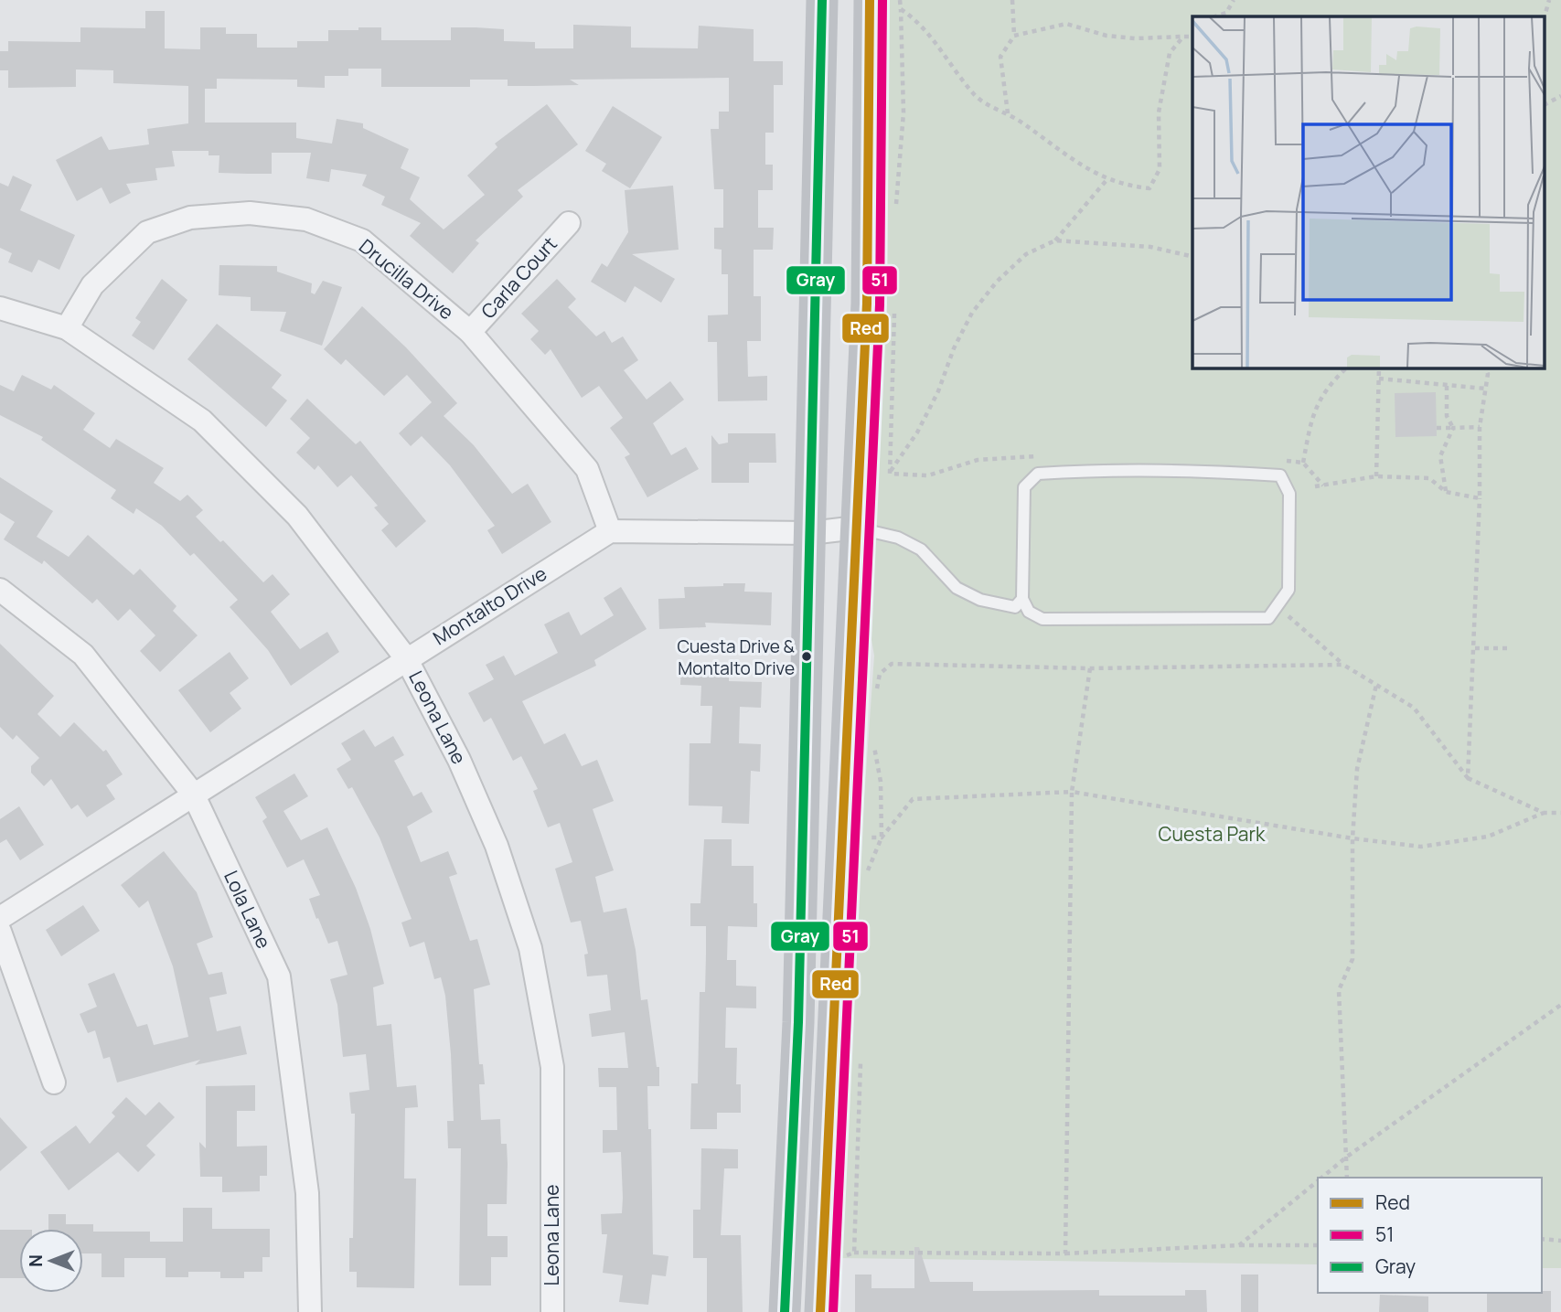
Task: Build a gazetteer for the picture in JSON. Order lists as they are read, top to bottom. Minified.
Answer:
{"streets":{"street":["Carla Court","Drucilla Drive","Montalto Drive","Leona Lane","Lola Lane"]},"crossings":[["Carla Court","Drucilla Drive"],["Drucilla Drive","Montalto Drive"],["Drucilla Drive","Leona Lane"],["Montalto Drive","Leona Lane"],["Montalto Drive","Lola Lane"]],"parks":["Cuesta Park"],"places":["Cuesta Drive & Montalto Drive"],"lines":["transit line Red","transit line 51","transit line Gray"],"legend":["Red","51","Gray"],"north":"left"}
